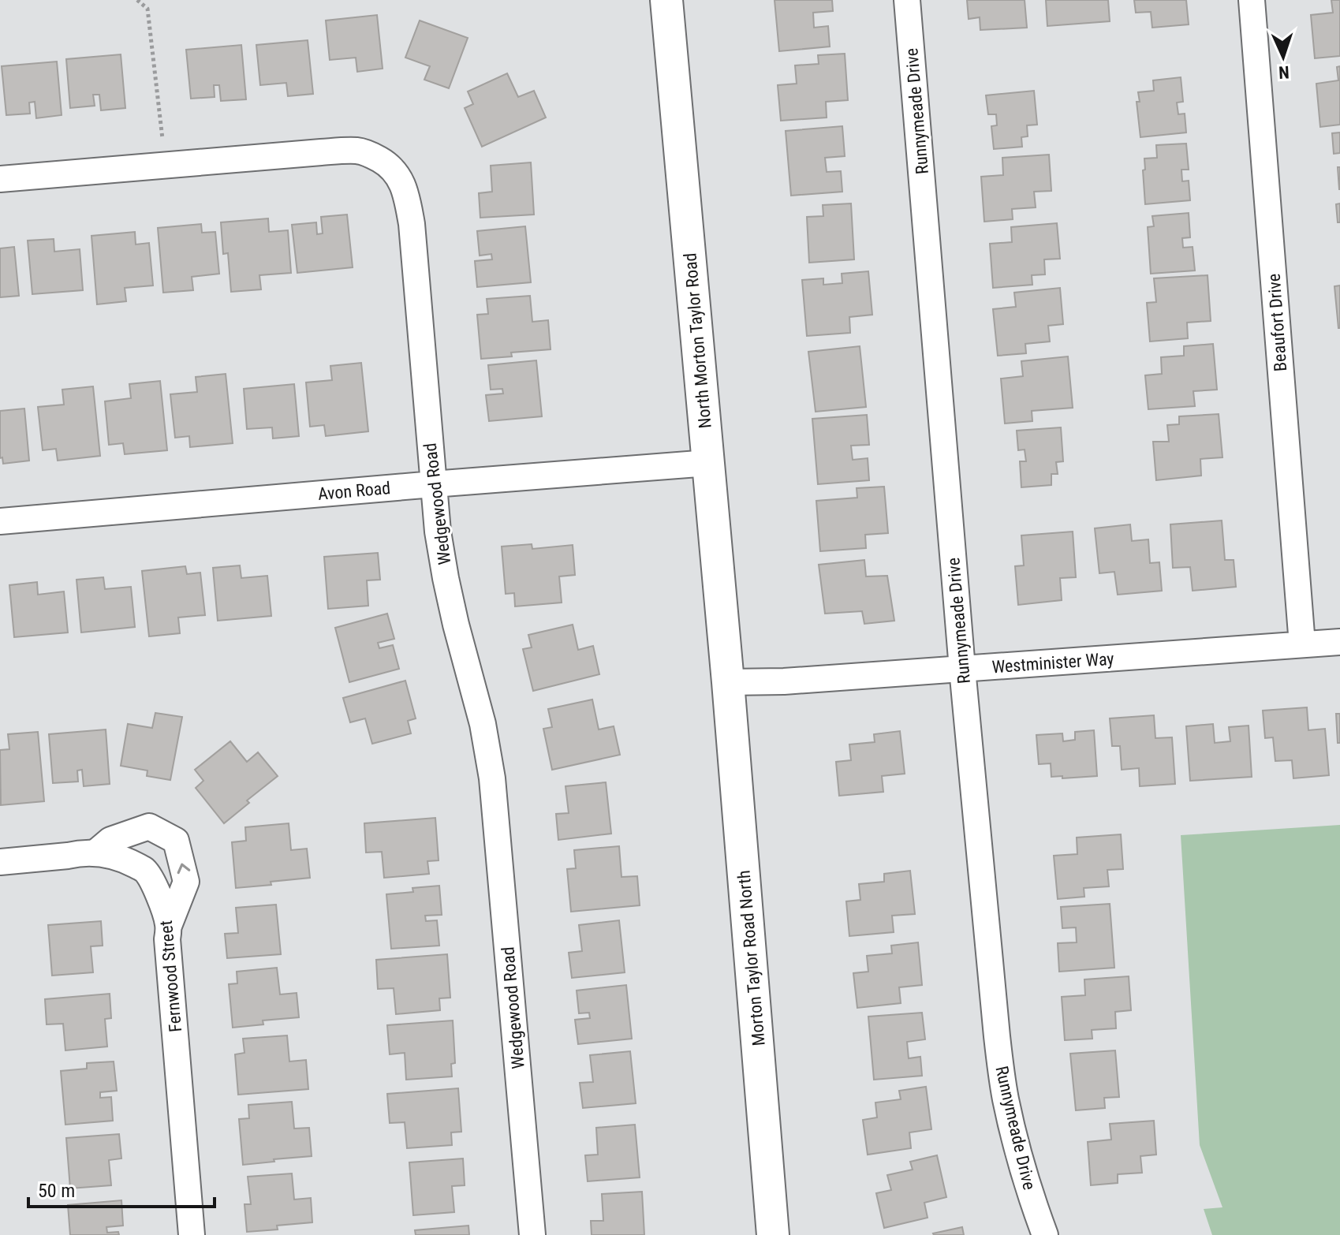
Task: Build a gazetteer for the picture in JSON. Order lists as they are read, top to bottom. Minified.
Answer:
{"streets":{"street":["Runnymeade Drive","Beaufort Drive","North Morton Taylor Road","Avon Road","Wedgewood Road","Westminister Way","Morton Taylor Road North","Fernwood Street"]},"crossings":[["Runnymeade Drive","Westminister Way"],["Beaufort Drive","Westminister Way"],["North Morton Taylor Road","Avon Road"],["North Morton Taylor Road","Westminister Way"],["North Morton Taylor Road","Morton Taylor Road North"],["Avon Road","Wedgewood Road"],["Westminister Way","Morton Taylor Road North"]],"scale_bar":"50 m","north":"bottom"}
